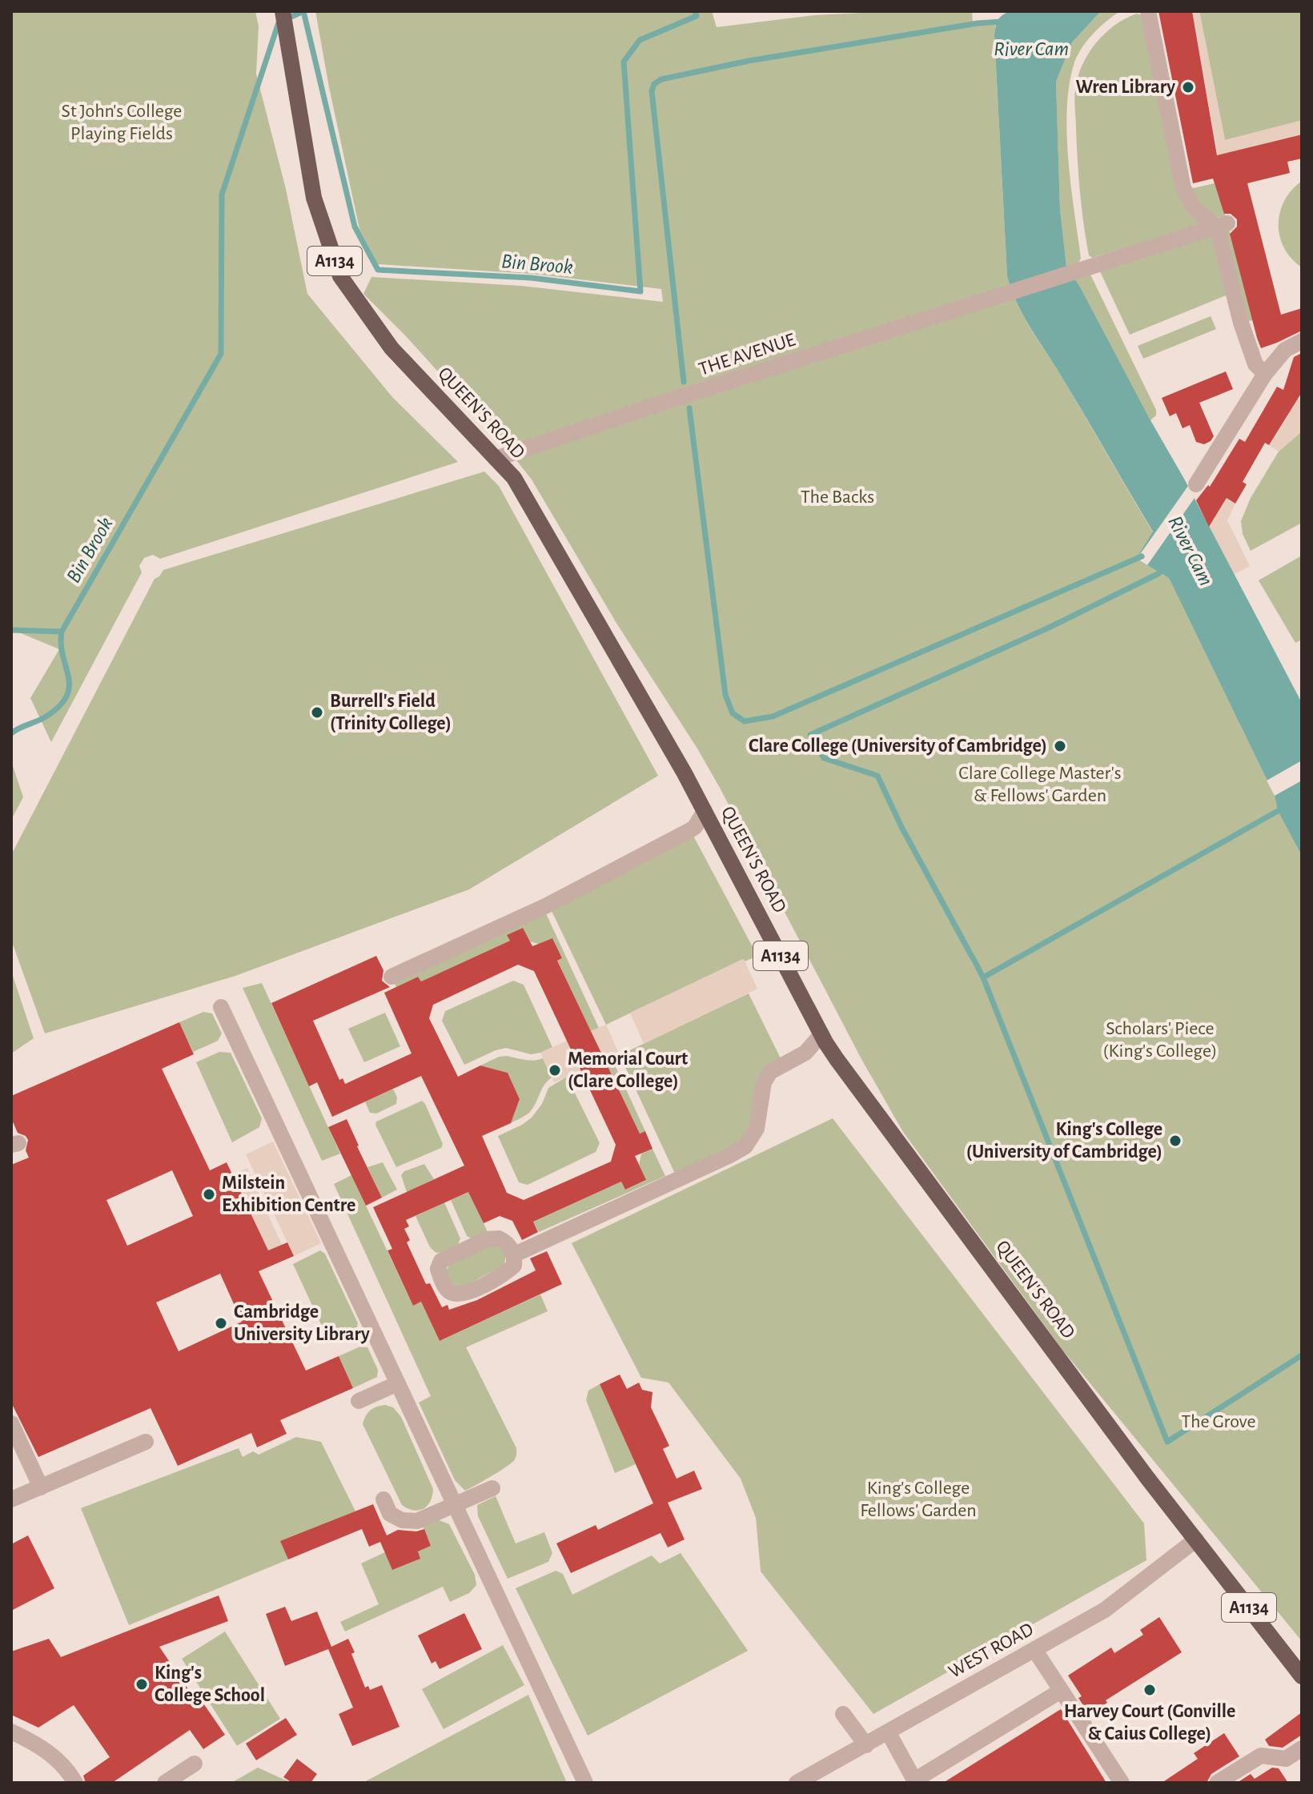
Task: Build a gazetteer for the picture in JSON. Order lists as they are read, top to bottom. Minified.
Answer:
{"streets":{"main road":["A1134","QUEEN'S ROAD"],"street":["THE AVENUE","WEST ROAD"]},"crossings":[["THE AVENUE","QUEEN'S ROAD"],["QUEEN'S ROAD","WEST ROAD"]],"water":["River Cam","Bin Brook"],"parks":["St John's College Playing Fields","The Backs","Clare College Master's & Fellows' Garden","Scholars' Piece (King's College)","The Grove","King's College Fellows' Garden"],"places":["Wren Library","Burrell's Field (Trinity College)","Clare College (University of Cambridge)","Memorial Court (Clare College)","King's College (University of Cambridge)","Milstein Exhibition Centre","Cambridge University Library","King's College School","Harvey Court (Gonville & Caius College)"]}
